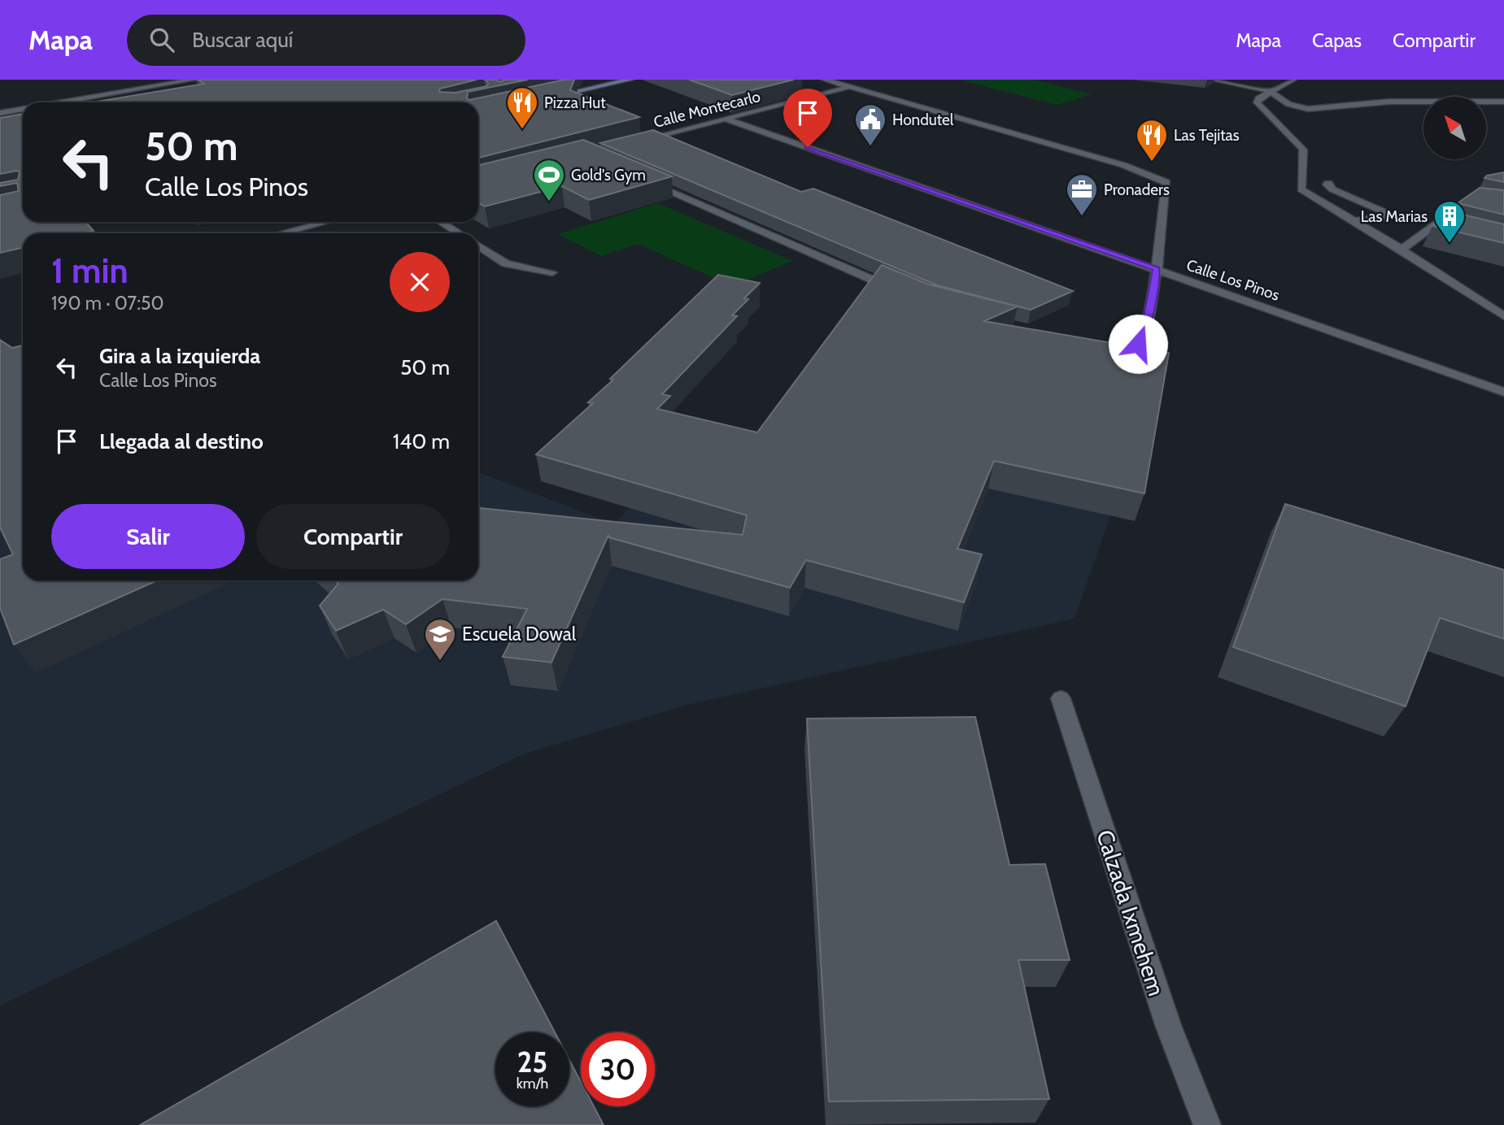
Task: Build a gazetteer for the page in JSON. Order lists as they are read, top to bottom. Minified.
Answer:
{"streets":{"street":["Calle Montecarlo","Calle Los Pinos","Calzada Ixmehem"]},"crossings":[["Calle Montecarlo","Calle Los Pinos"]],"places":{"restaurant":["Pizza Hut","Las Tejitas"],"public building":["Hondutel"],"sports":["Gold's Gym"],"office":["Pronaders"],"building":["Las Marias"],"school or university":["Escuela Dowal"]},"north":"top left","page":{"header":"Mapa","search":"Buscar aquí","nav":["Mapa","Capas","Compartir"],"turn":["50 m","Calle Los Pinos"],"heading":["1 min","190 m · 07:50"],"list":[{"name":"Gira a la izquierda","note":"Calle Los Pinos","value":"50 m"},{"name":"Llegada al destino","value":"140 m"}],"buttons":["Salir","Compartir"],"speed":"25 km/h","limit":"30"}}
